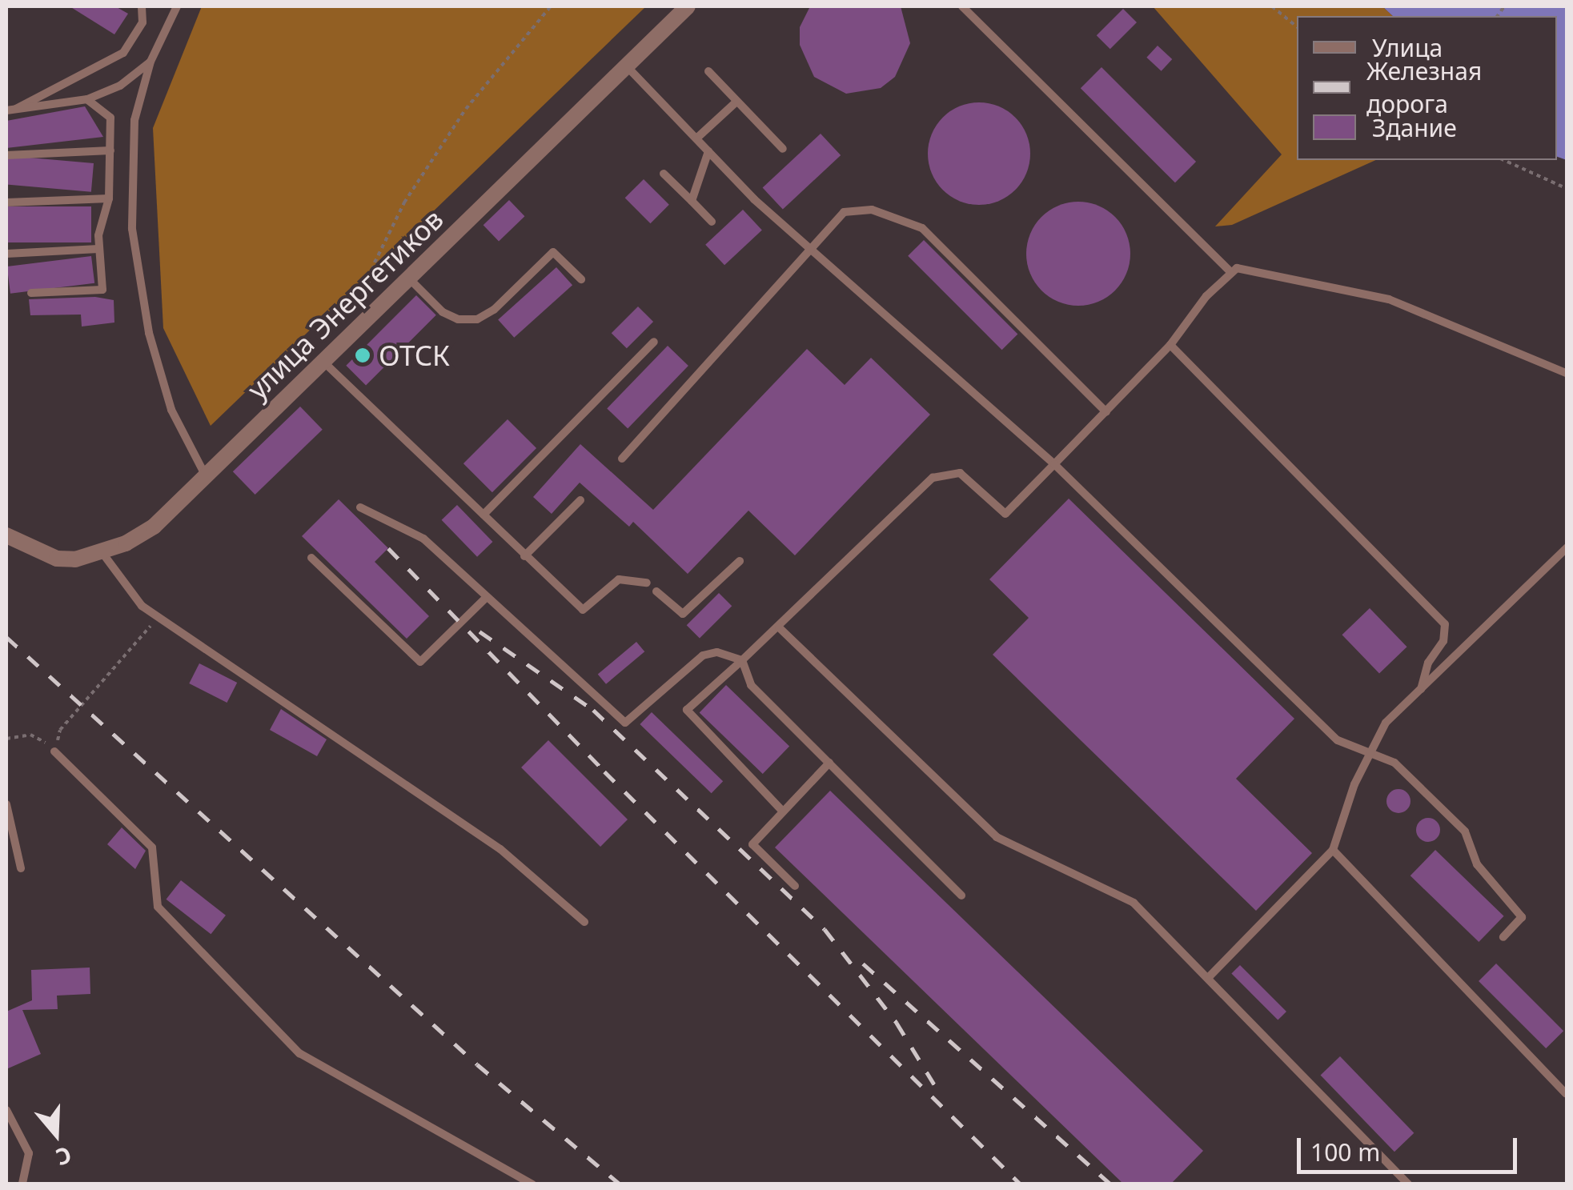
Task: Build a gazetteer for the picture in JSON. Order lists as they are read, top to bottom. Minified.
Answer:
{"streets":{"street":["улица Энергетиков"]},"places":["ОТСК"],"legend":["Улица","Железная дорога","Здание"],"scale_bar":"100 m","north":"bottom"}
